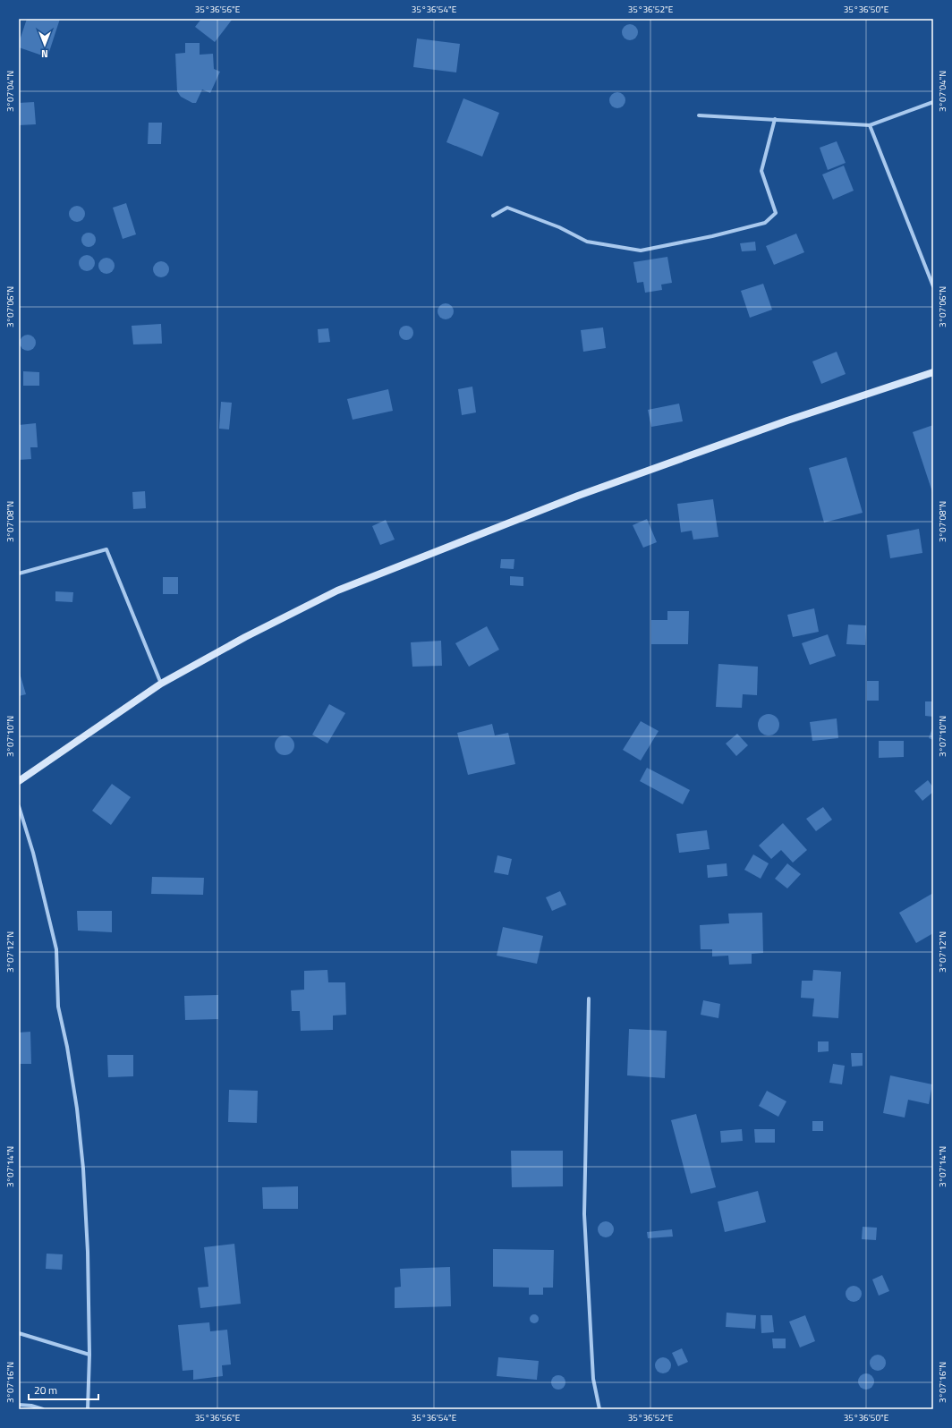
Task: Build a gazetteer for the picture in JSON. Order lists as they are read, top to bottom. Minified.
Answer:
{"scale_bar":"20 m","north":"bottom","coordinates":["35°36'56\"E","35°36'54\"E","35°36'52\"E","35°36'50\"E","3°07'04\"N","3°07'06\"N","3°07'08\"N","3°07'10\"N","3°07'12\"N","3°07'14\"N","3°07'16\"N"]}
